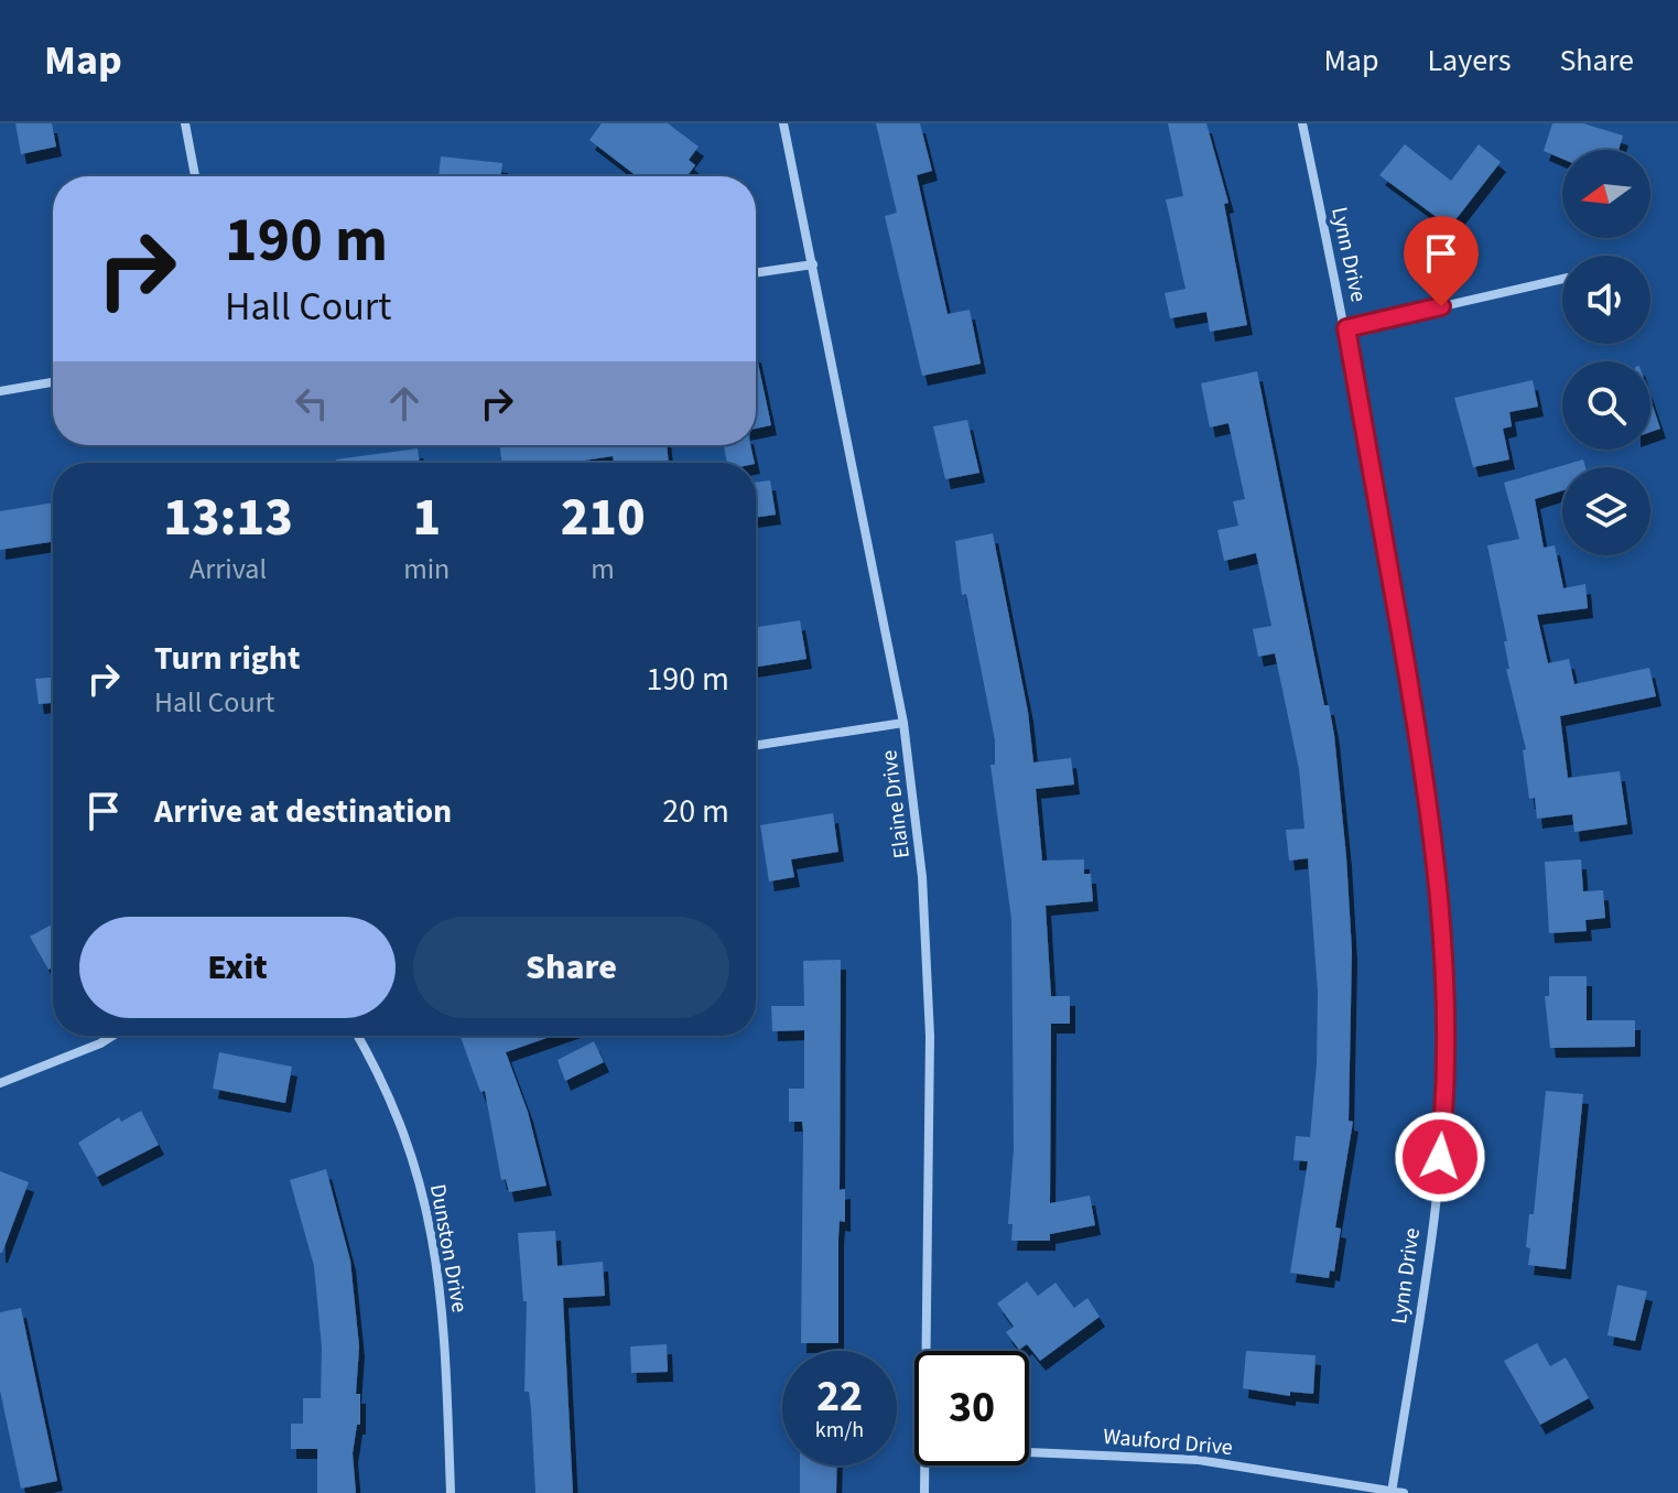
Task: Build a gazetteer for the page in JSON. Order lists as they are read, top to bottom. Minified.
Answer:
{"streets":{"street":["Lynn Drive","Elaine Drive","Dunston Drive","Wauford Drive"]},"crossings":[["Lynn Drive","Wauford Drive"]],"north":"left","page":{"header":"Map","nav":["Map","Layers","Share"],"turn":["190 m","Hall Court"],"eta":["13:13","Arrival","1","min","210","m"],"list":[{"name":"Turn right","note":"Hall Court","value":"190 m"},{"name":"Arrive at destination","value":"20 m"}],"buttons":["Exit","Share"],"speed":"22 km/h","limit":"30"}}
